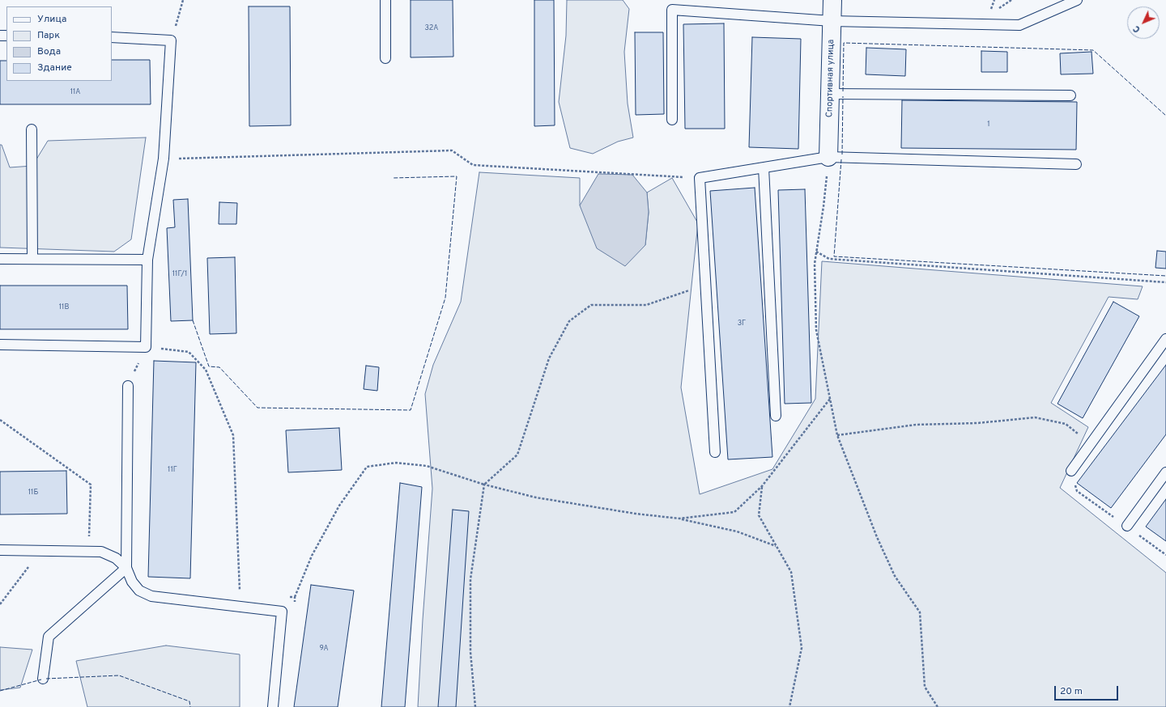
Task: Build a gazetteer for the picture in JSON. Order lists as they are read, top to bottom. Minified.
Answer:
{"streets":{"street":["Спортивная улица"]},"house_numbers":["32А","11А","1","11Г/1","11В","3Г","11Г","11Б","9А"],"legend":["Улица","Парк","Вода","Здание"],"scale_bar":"20 m","north":"bottom left"}
